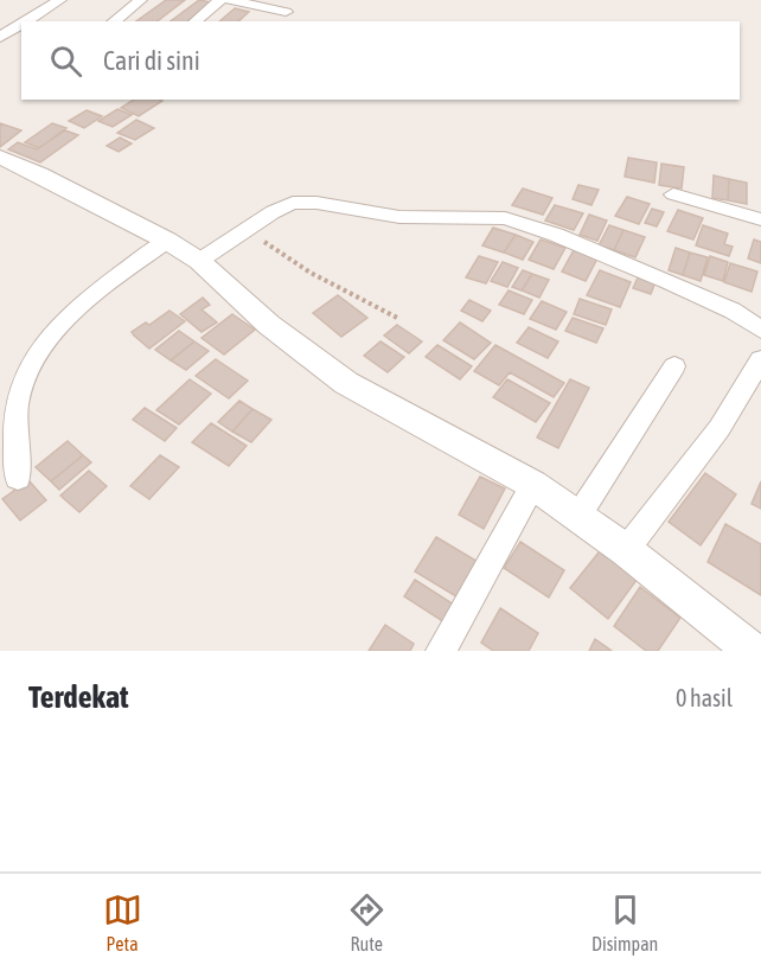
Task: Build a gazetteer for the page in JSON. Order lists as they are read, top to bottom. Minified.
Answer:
{"page":{"search":"Cari di sini","heading":["Terdekat","0 hasil"],"nav":["Peta","Rute","Disimpan"]}}
